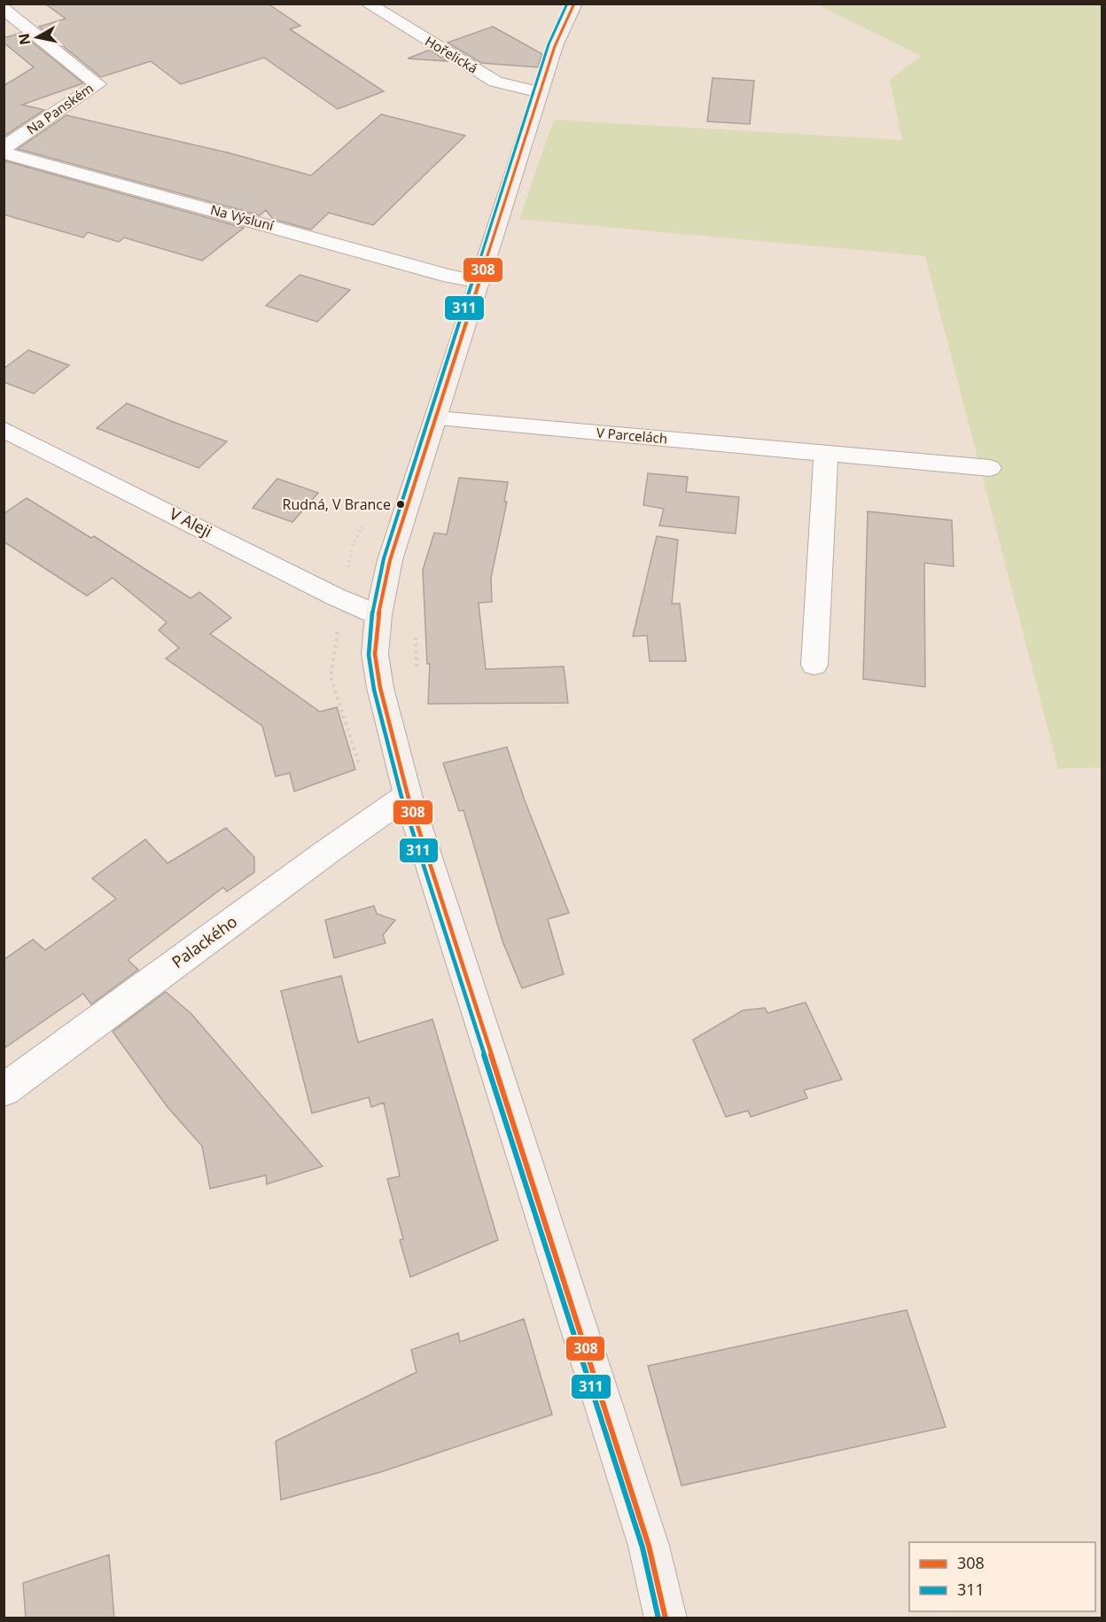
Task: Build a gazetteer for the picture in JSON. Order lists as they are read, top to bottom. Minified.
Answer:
{"streets":{"street":["Hořelická","Na Panském","Na Výsluní","V Parcelách","V Aleji","Palackého"]},"places":["Rudná, V Brance"],"lines":["transit line 308","transit line 311"],"legend":["308","311"],"north":"left"}
